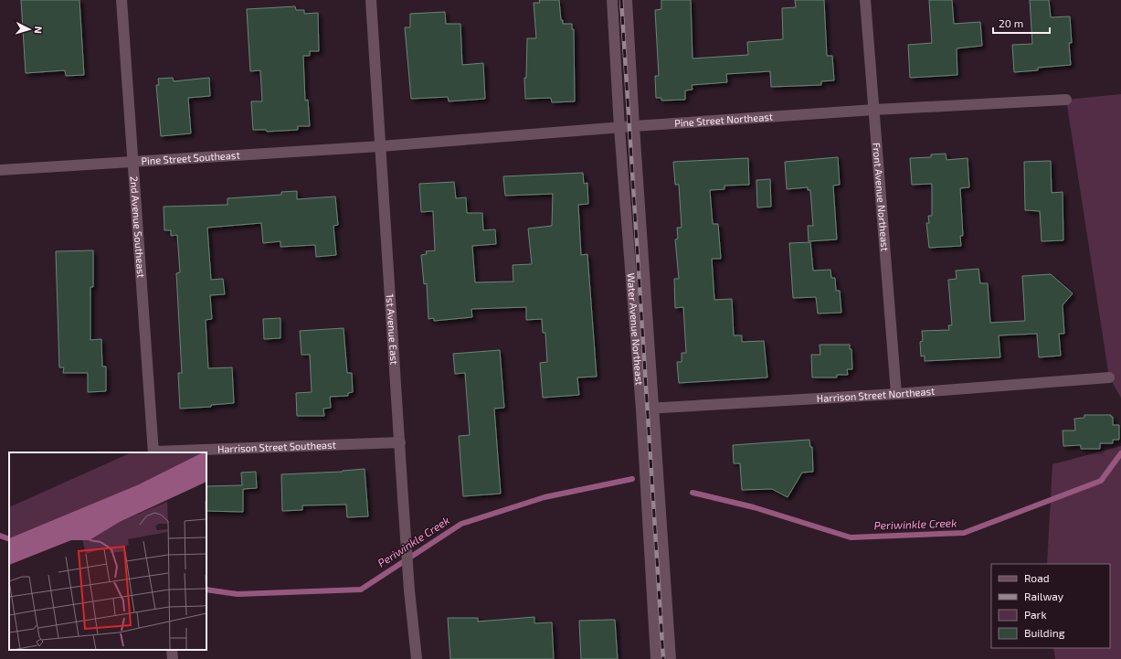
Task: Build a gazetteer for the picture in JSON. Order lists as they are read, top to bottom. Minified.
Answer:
{"streets":{"street":["Pine Street Northeast","Pine Street Southeast","Front Avenue Northeast","2nd Avenue Southeast","Water Avenue Northeast","1st Avenue East","Harrison Street Northeast","Harrison Street Southeast"]},"crossings":[["Pine Street Northeast","Pine Street Southeast"],["Pine Street Northeast","Front Avenue Northeast"],["Pine Street Northeast","Water Avenue Northeast"],["Pine Street Northeast","1st Avenue East"],["Pine Street Southeast","2nd Avenue Southeast"],["Pine Street Southeast","1st Avenue East"],["Front Avenue Northeast","Harrison Street Northeast"],["2nd Avenue Southeast","Harrison Street Southeast"],["Water Avenue Northeast","Harrison Street Northeast"],["1st Avenue East","Harrison Street Southeast"]],"water":["Periwinkle Creek"],"legend":["Road","Railway","Park","Building"],"scale_bar":"20 m","north":"right"}
